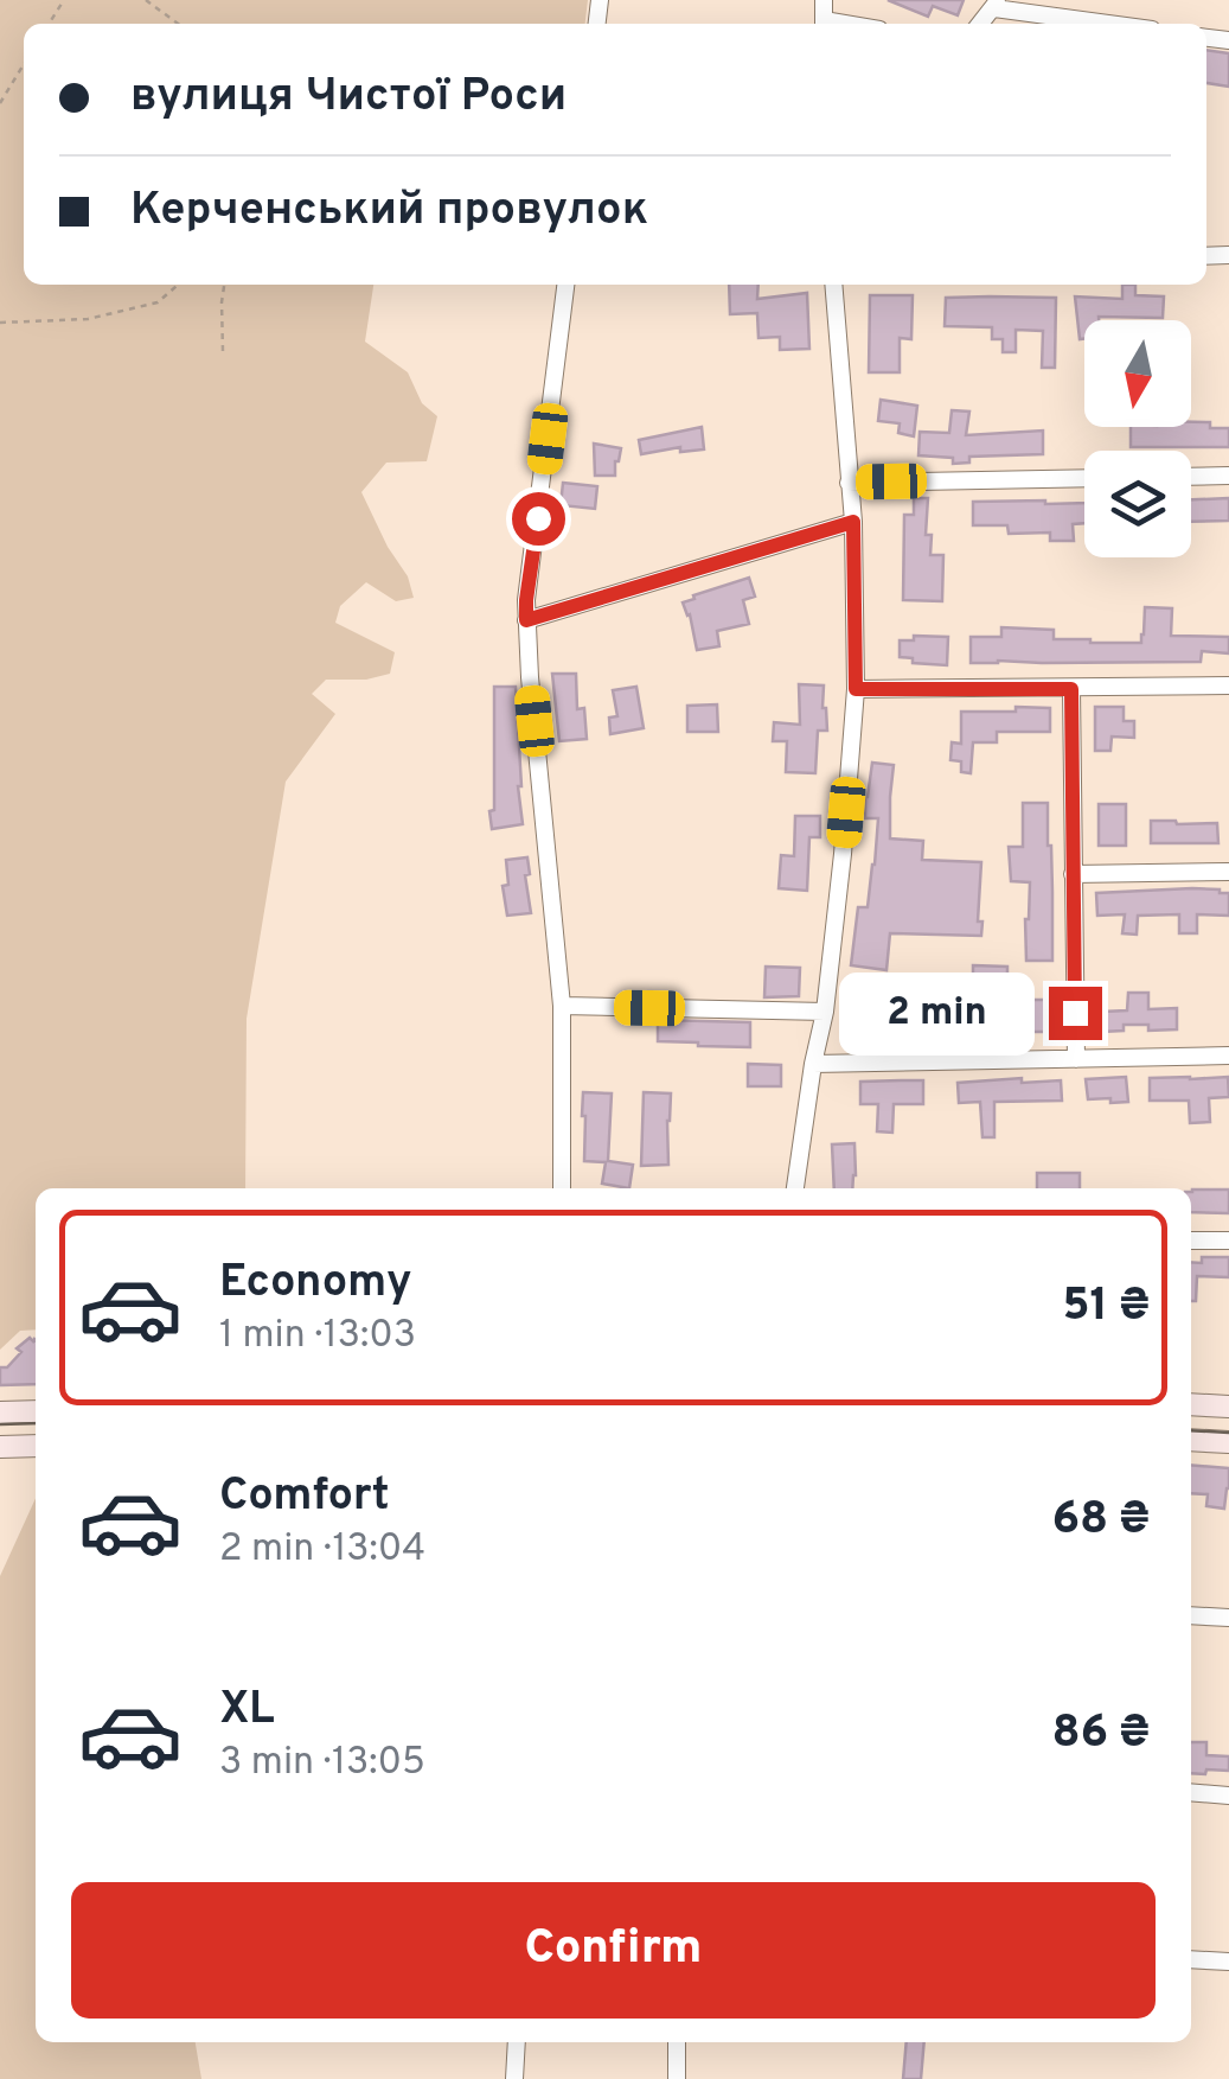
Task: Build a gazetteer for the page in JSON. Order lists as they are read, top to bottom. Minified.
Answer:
{"north":"bottom","page":{"banner":["вулиця Чистої Роси","Керченський провулок"],"bubble":"2 min","list":[{"name":"Economy","note":"1 min · 13:03","value":"51 ₴"},{"name":"Comfort","note":"2 min · 13:04","value":"68 ₴"},{"name":"XL","note":"3 min · 13:05","value":"86 ₴"}],"buttons":"Confirm"}}
